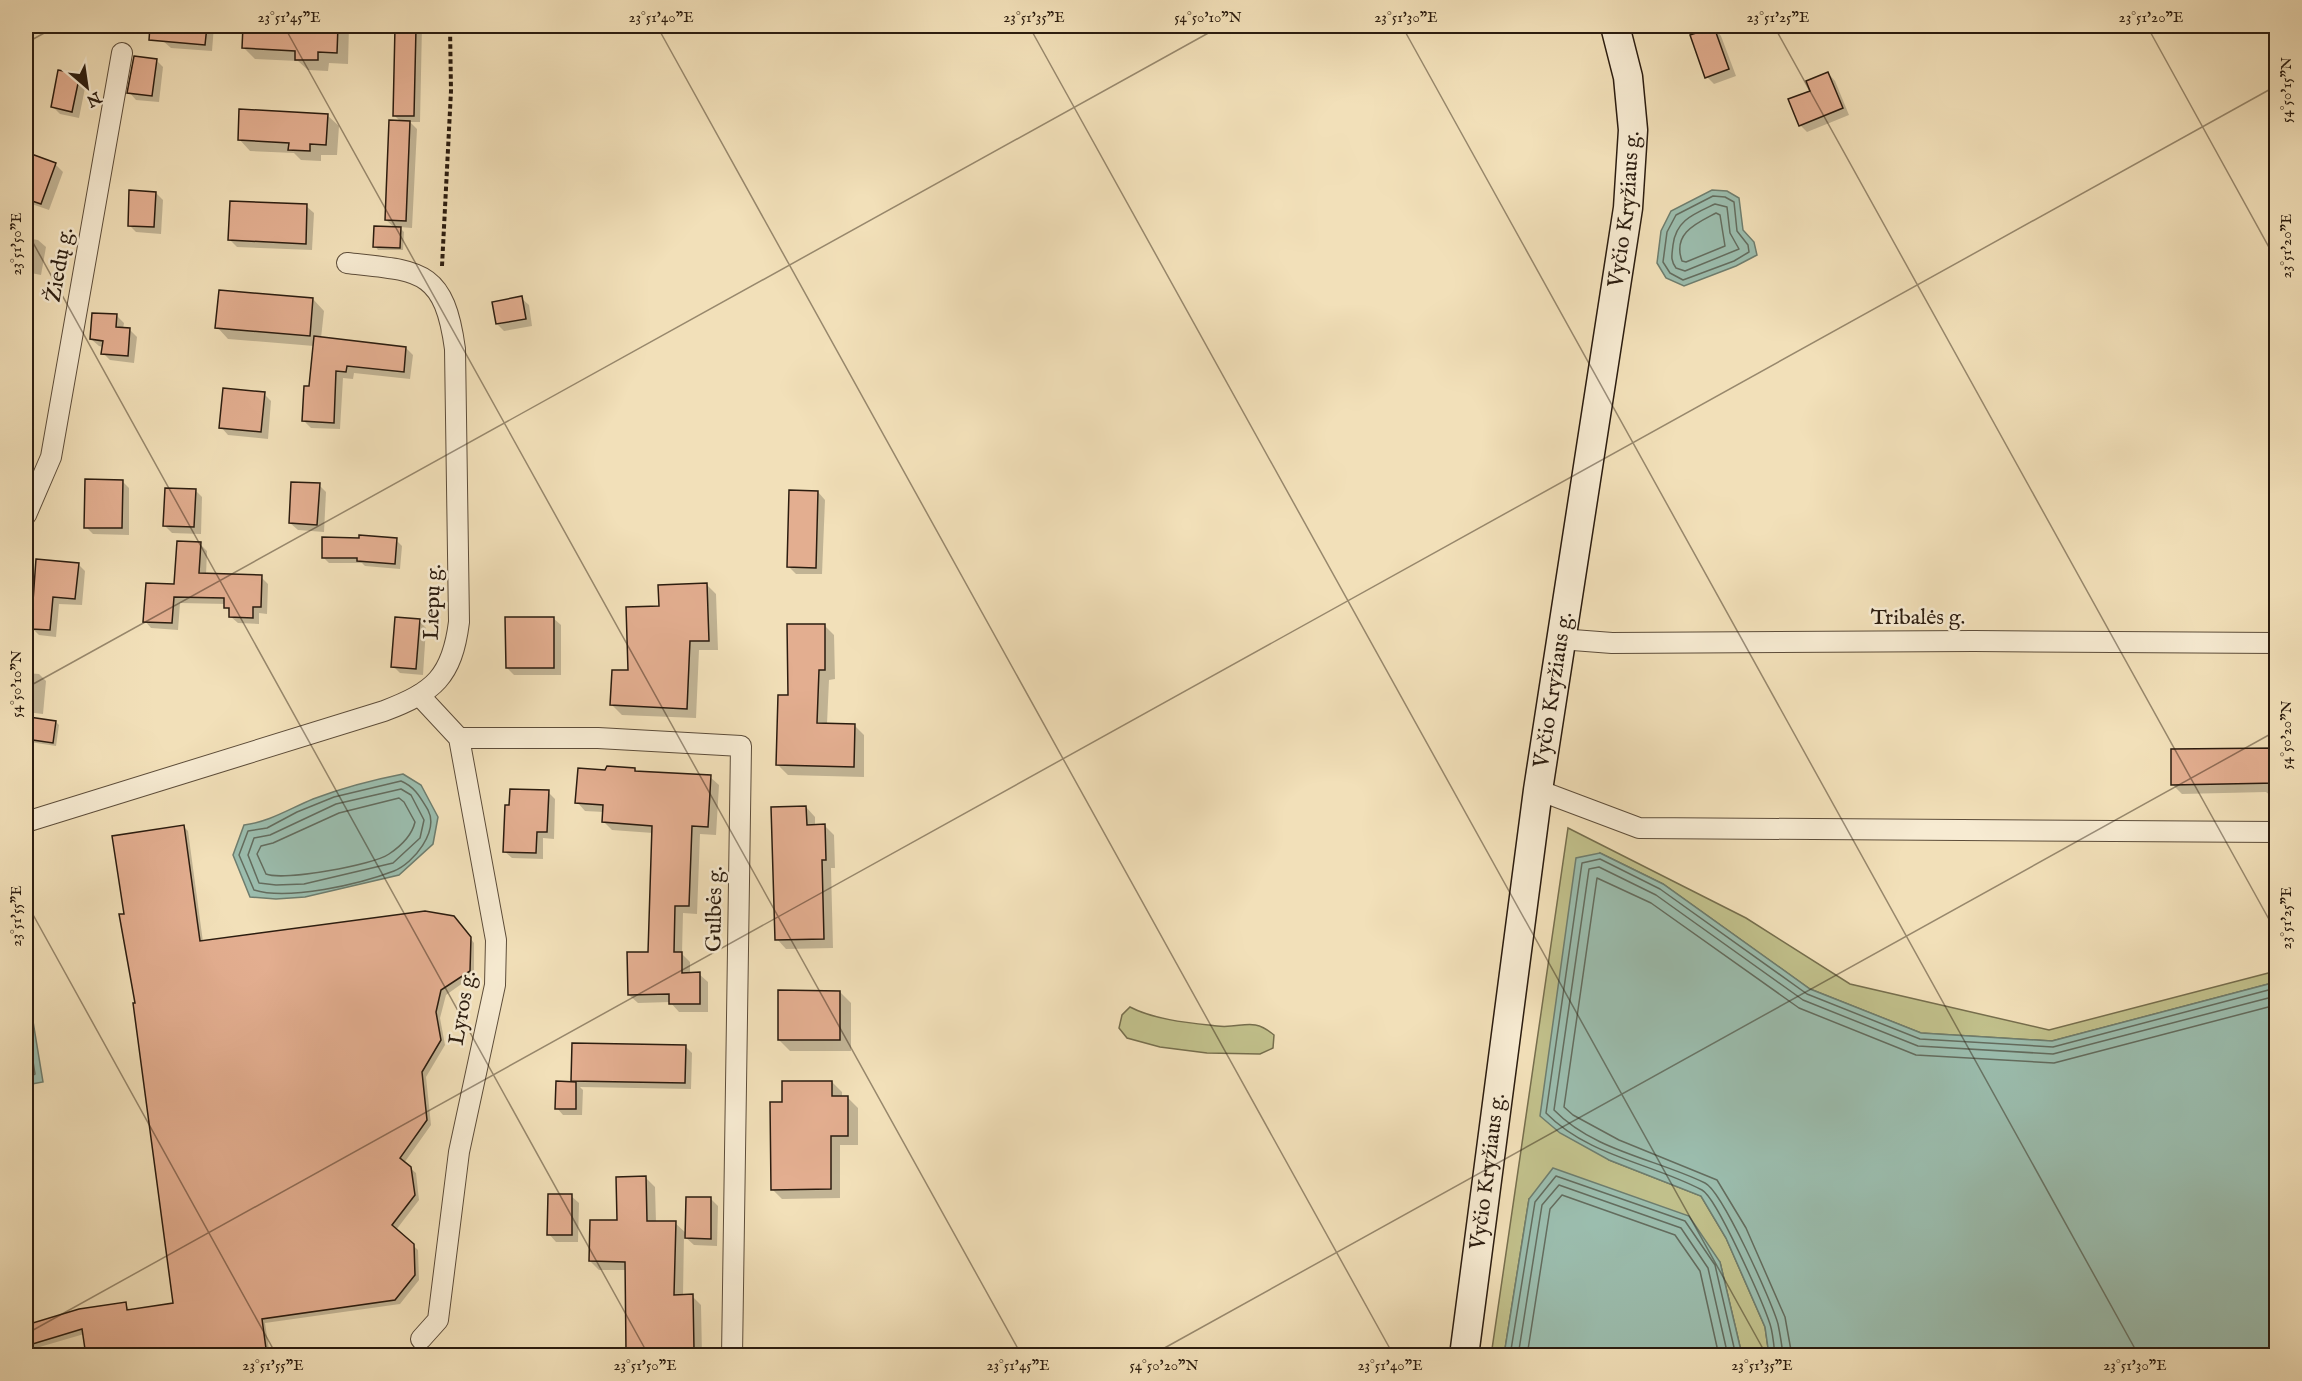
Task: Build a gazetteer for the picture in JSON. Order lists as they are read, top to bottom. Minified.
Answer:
{"streets":{"street":["Vyčio Kryžiaus g.","Žiedų g.","Liepų g.","Tribalės g.","Gulbės g.","Lyros g."]},"crossings":[["Vyčio Kryžiaus g.","Tribalės g."],["Gulbės g.","Lyros g."]],"north":"bottom right","coordinates":["23°51'45\"E","23°51'40\"E","23°51'35\"E","54°50'10\"N","23°51'30\"E","23°51'25\"E","23°51'20\"E","54°50'15\"N","23°51'50\"E","54°50'20\"N","23°51'55\"E"]}
